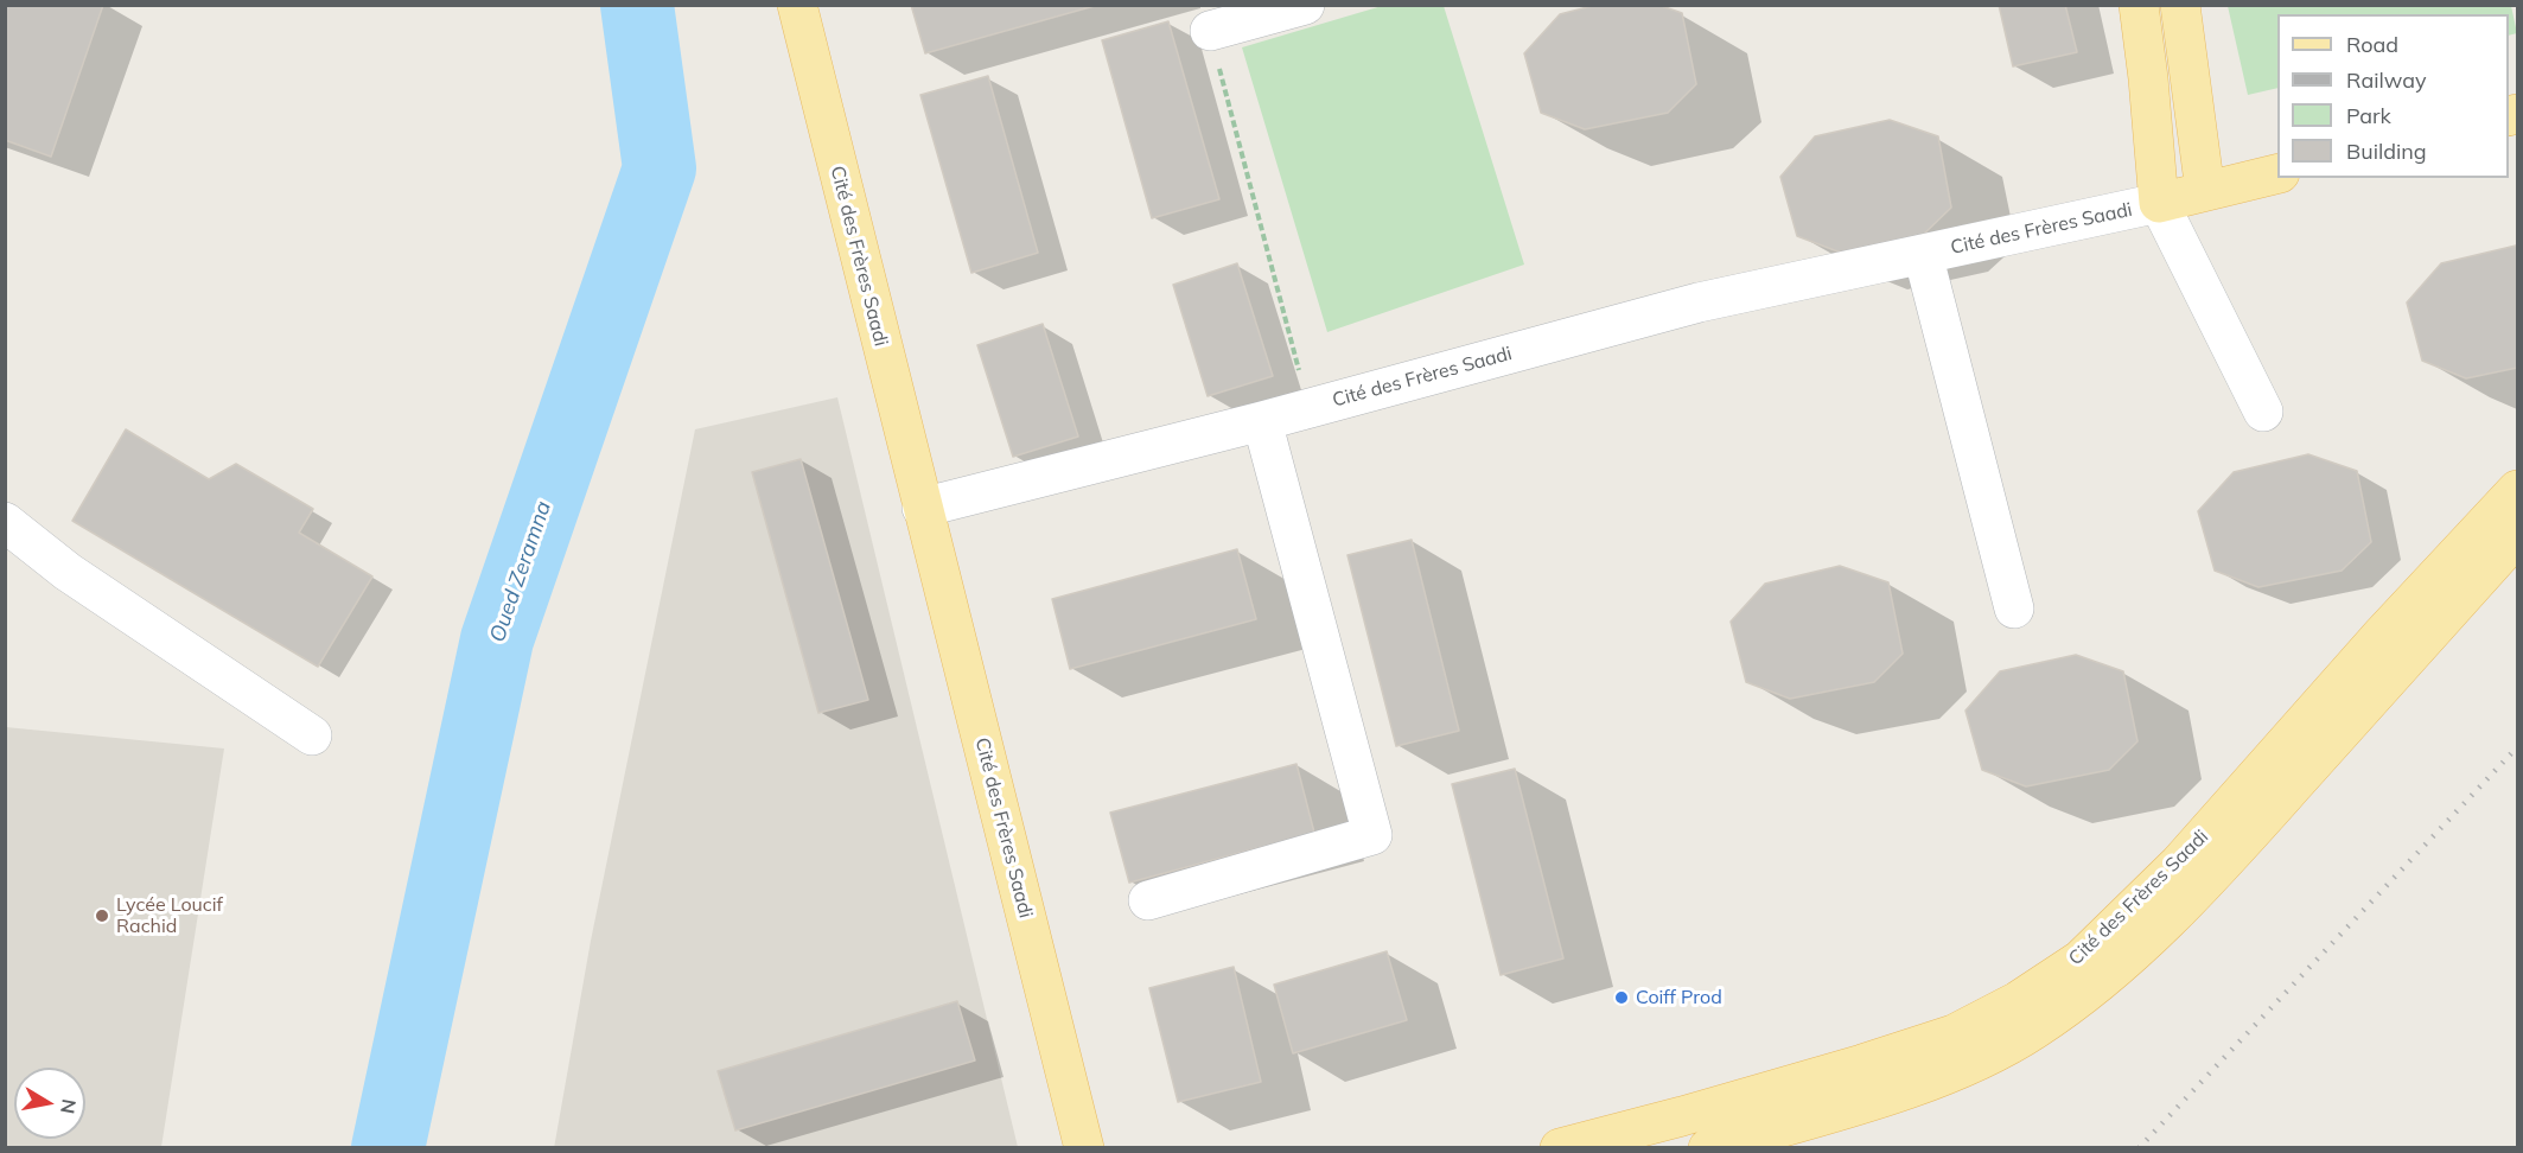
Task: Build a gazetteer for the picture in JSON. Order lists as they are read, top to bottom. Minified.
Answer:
{"streets":{"main road":["Cité des Frères Saadi"]},"water":["Oued Zeramna"],"places":["Lycée Loucif Rachid","Coiff Prod"],"legend":["Road","Railway","Park","Building"],"north":"right"}
